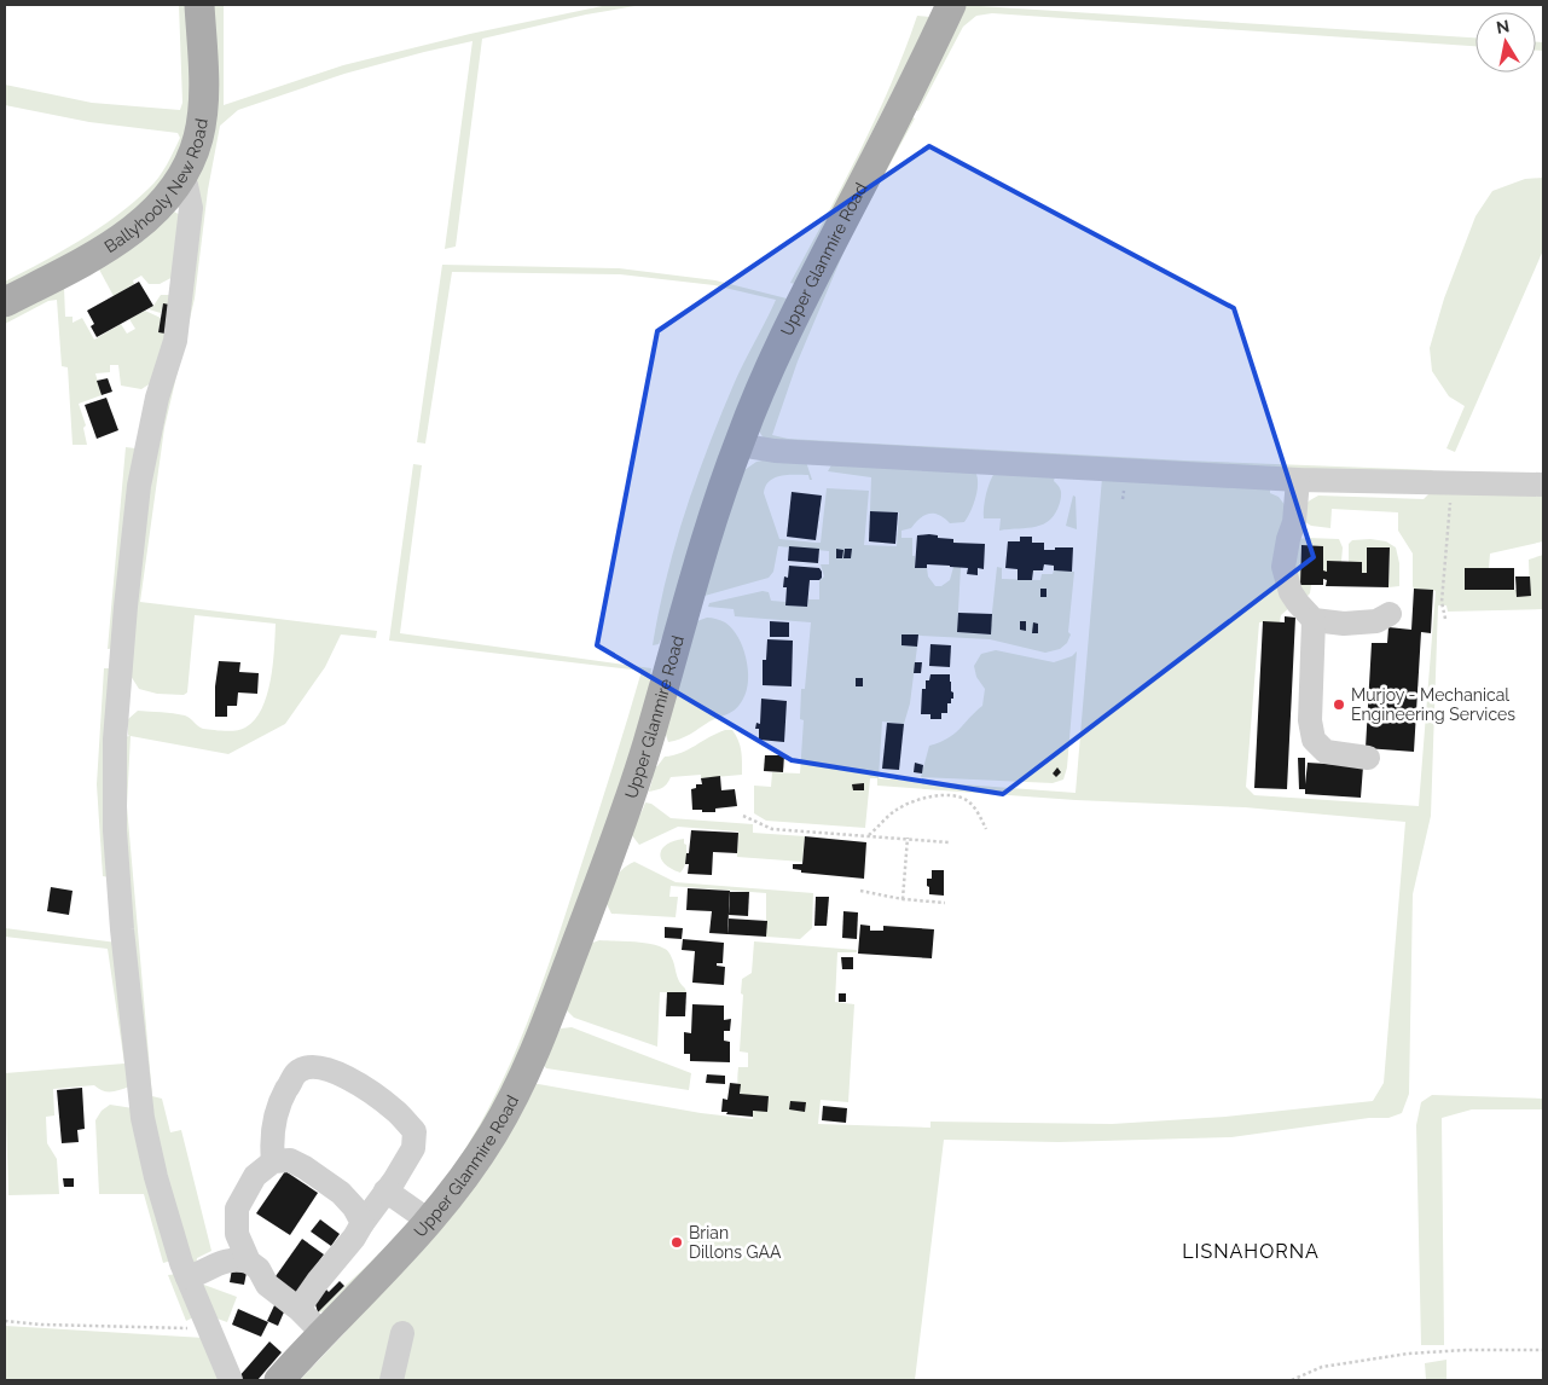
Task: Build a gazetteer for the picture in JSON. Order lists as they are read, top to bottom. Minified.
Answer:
{"streets":{"main road":["Ballyhooly New Road","Upper Glanmire Road"]},"districts":["LISNAHORNA"],"places":["Murjoy - Mechanical Engineering Services","Brian Dillons GAA"],"north":"top"}
